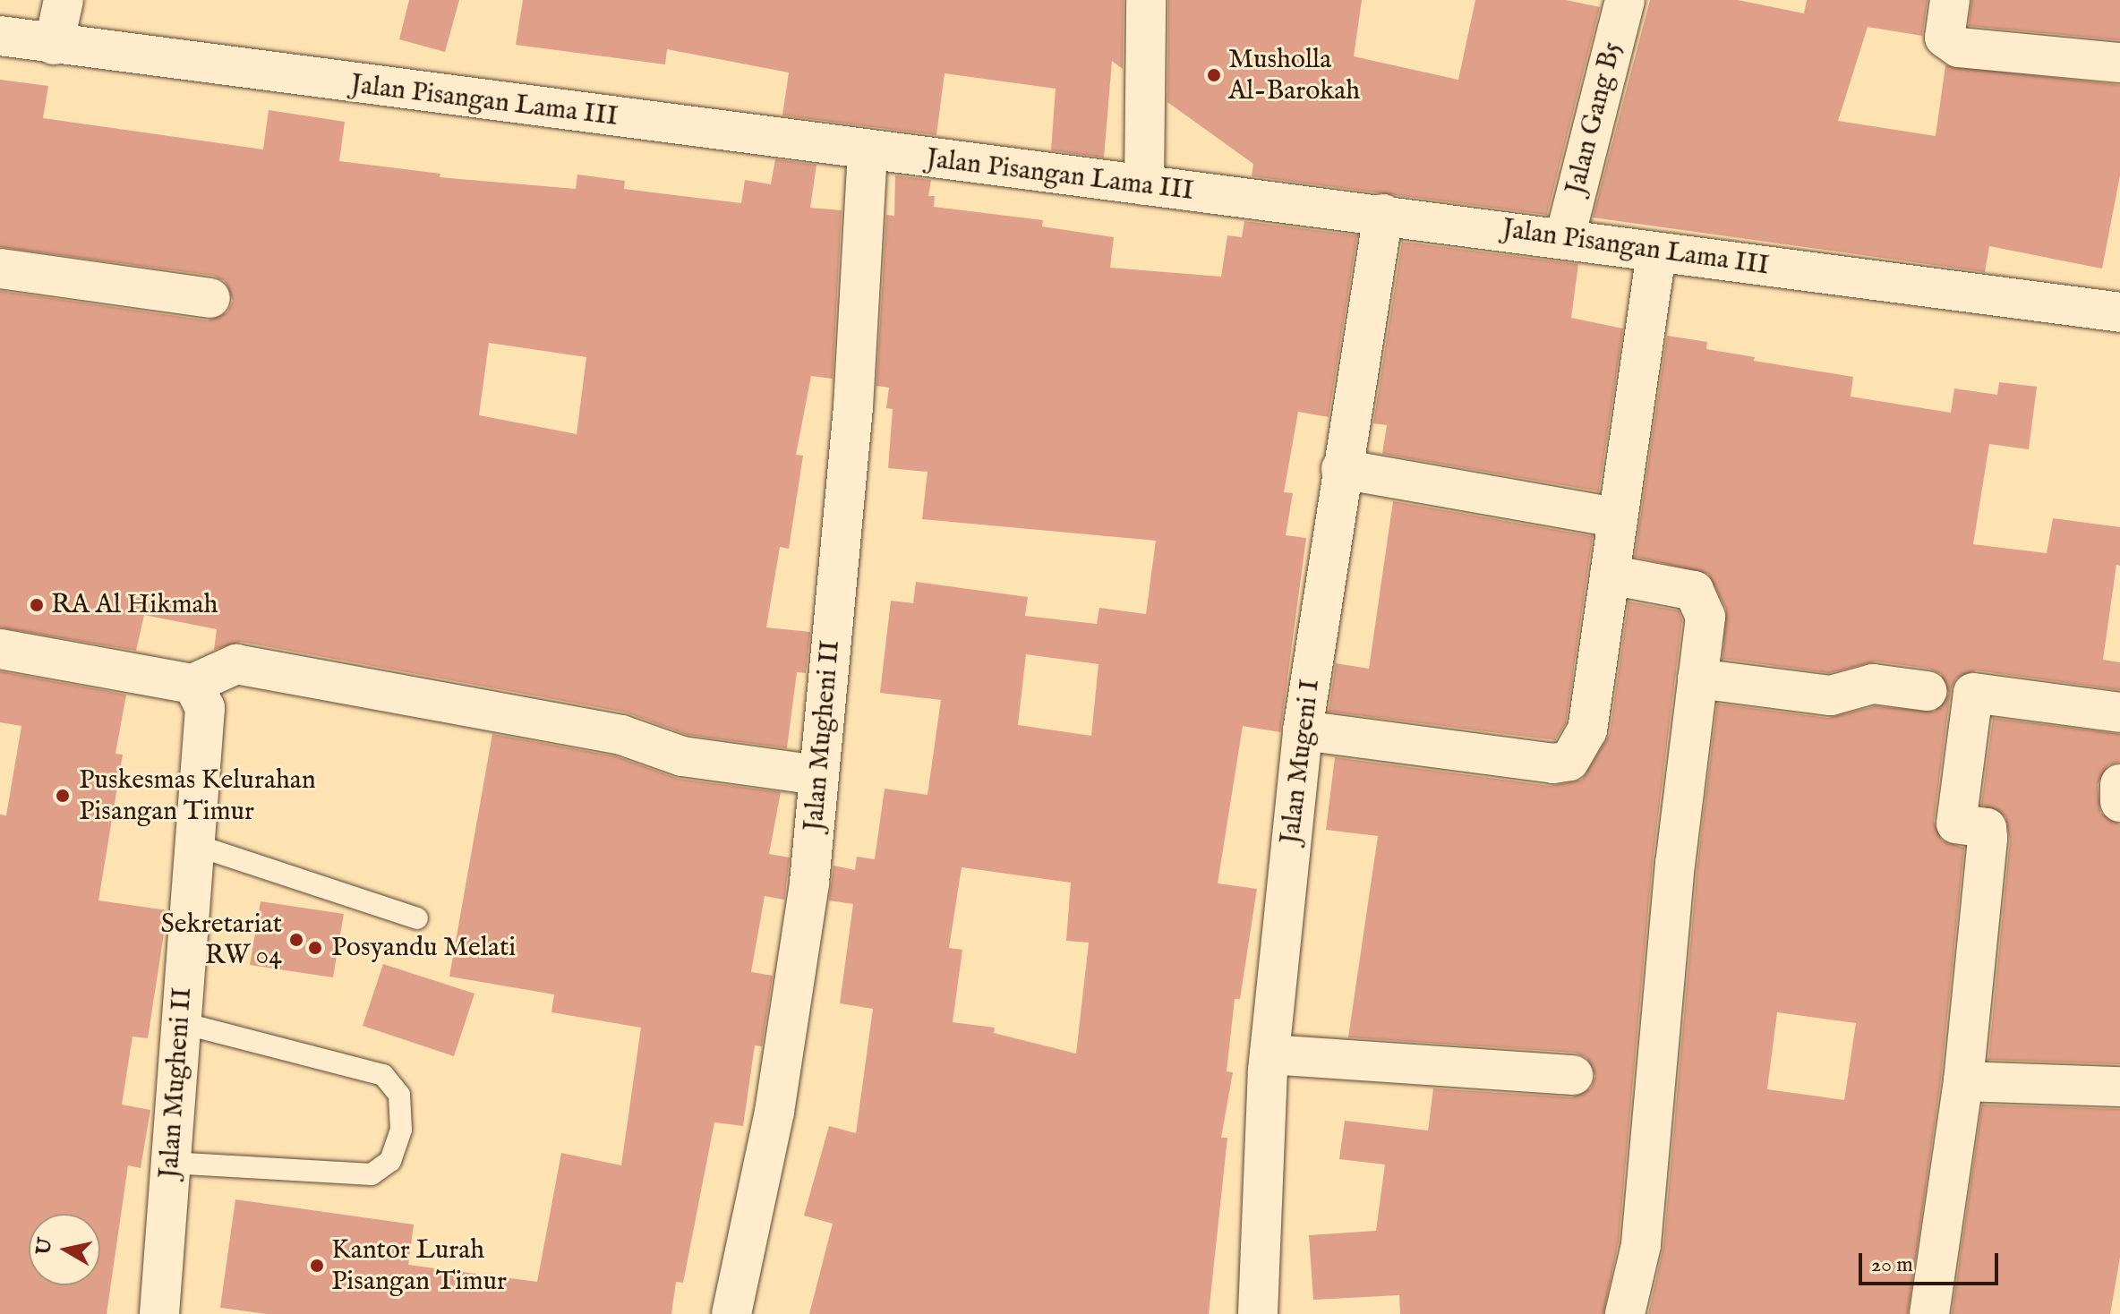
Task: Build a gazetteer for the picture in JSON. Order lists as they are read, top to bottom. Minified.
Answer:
{"streets":{"street":["Jalan Pisangan Lama III","Jalan Gang B5","Jalan Mugheni II","Jalan Mugeni I"]},"crossings":[["Jalan Pisangan Lama III","Jalan Gang B5"],["Jalan Pisangan Lama III","Jalan Mugheni II"],["Jalan Pisangan Lama III","Jalan Mugeni I"]],"places":["Musholla Al-Barokah","RA Al Hikmah","Puskesmas Kelurahan Pisangan Timur","Sekretariat RW 04","Posyandu Melati","Kantor Lurah Pisangan Timur"],"scale_bar":"20 m","north":"left"}
